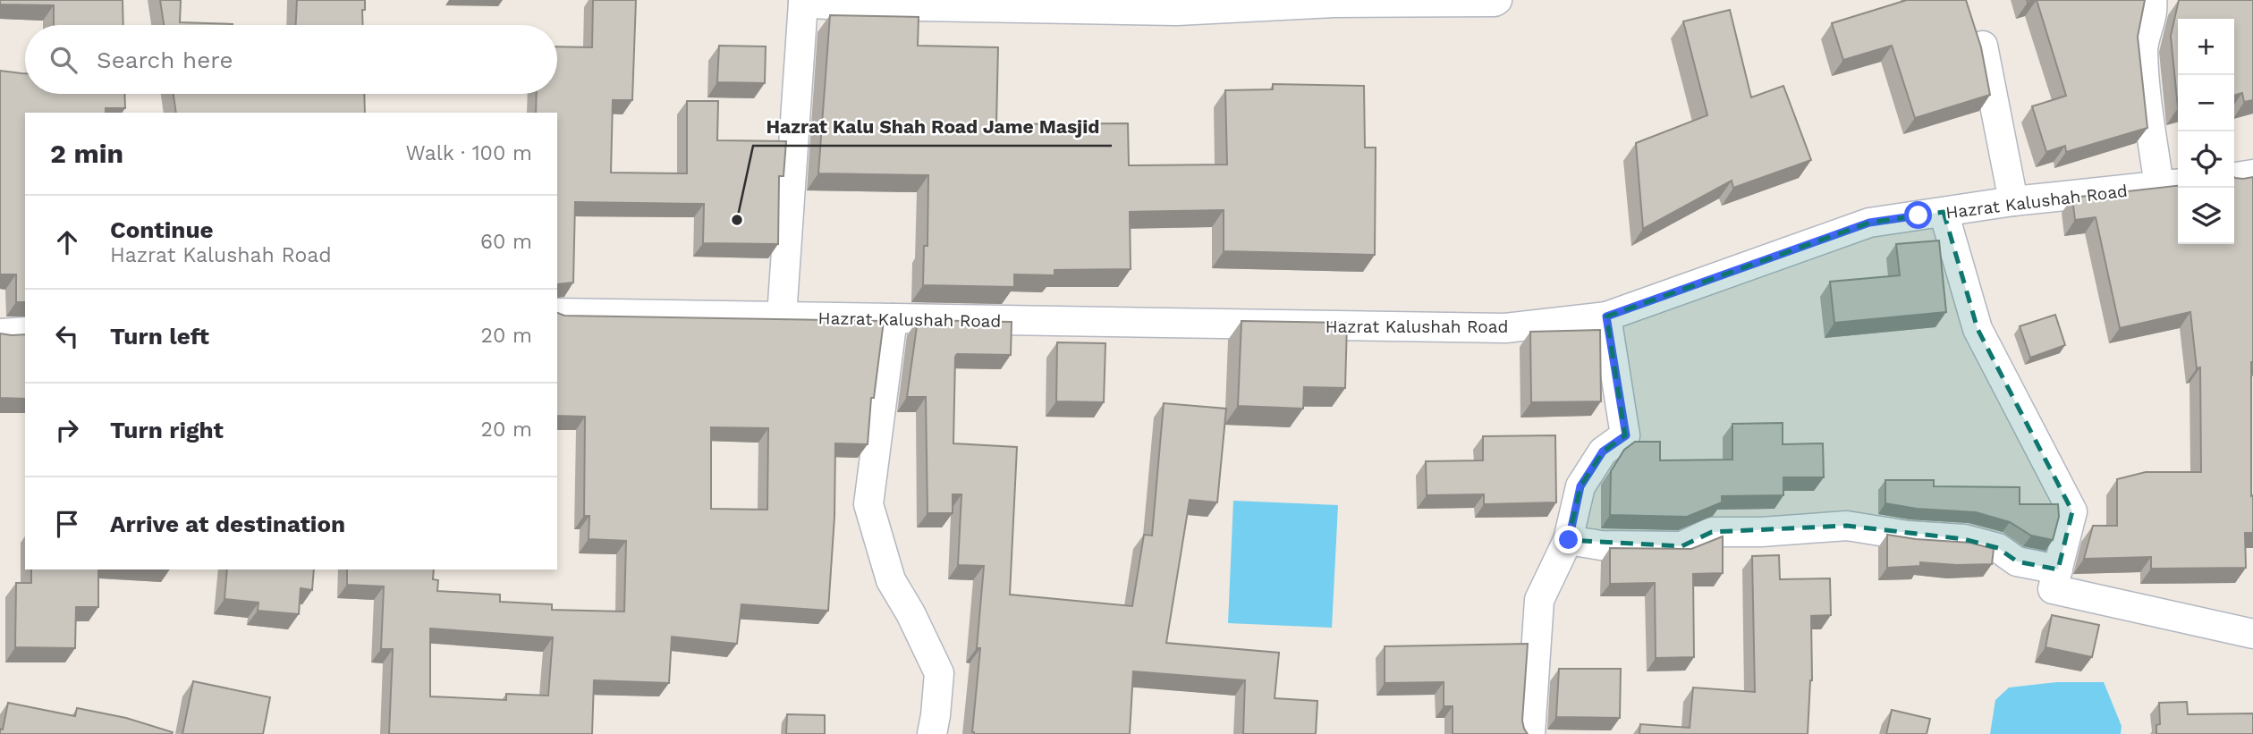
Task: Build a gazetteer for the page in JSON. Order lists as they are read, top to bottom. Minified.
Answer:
{"streets":{"street":["Hazrat Kalushah Road"]},"places":["Hazrat Kalu Shah Road Jame Masjid"],"page":{"map_buttons":["+","−"],"search":"Search here","heading":["2 min","Walk · 100 m"],"list":[["Continue","Hazrat Kalushah Road","60 m"],["Turn left","20 m"],["Turn right","20 m"],"Arrive at destination"]}}
